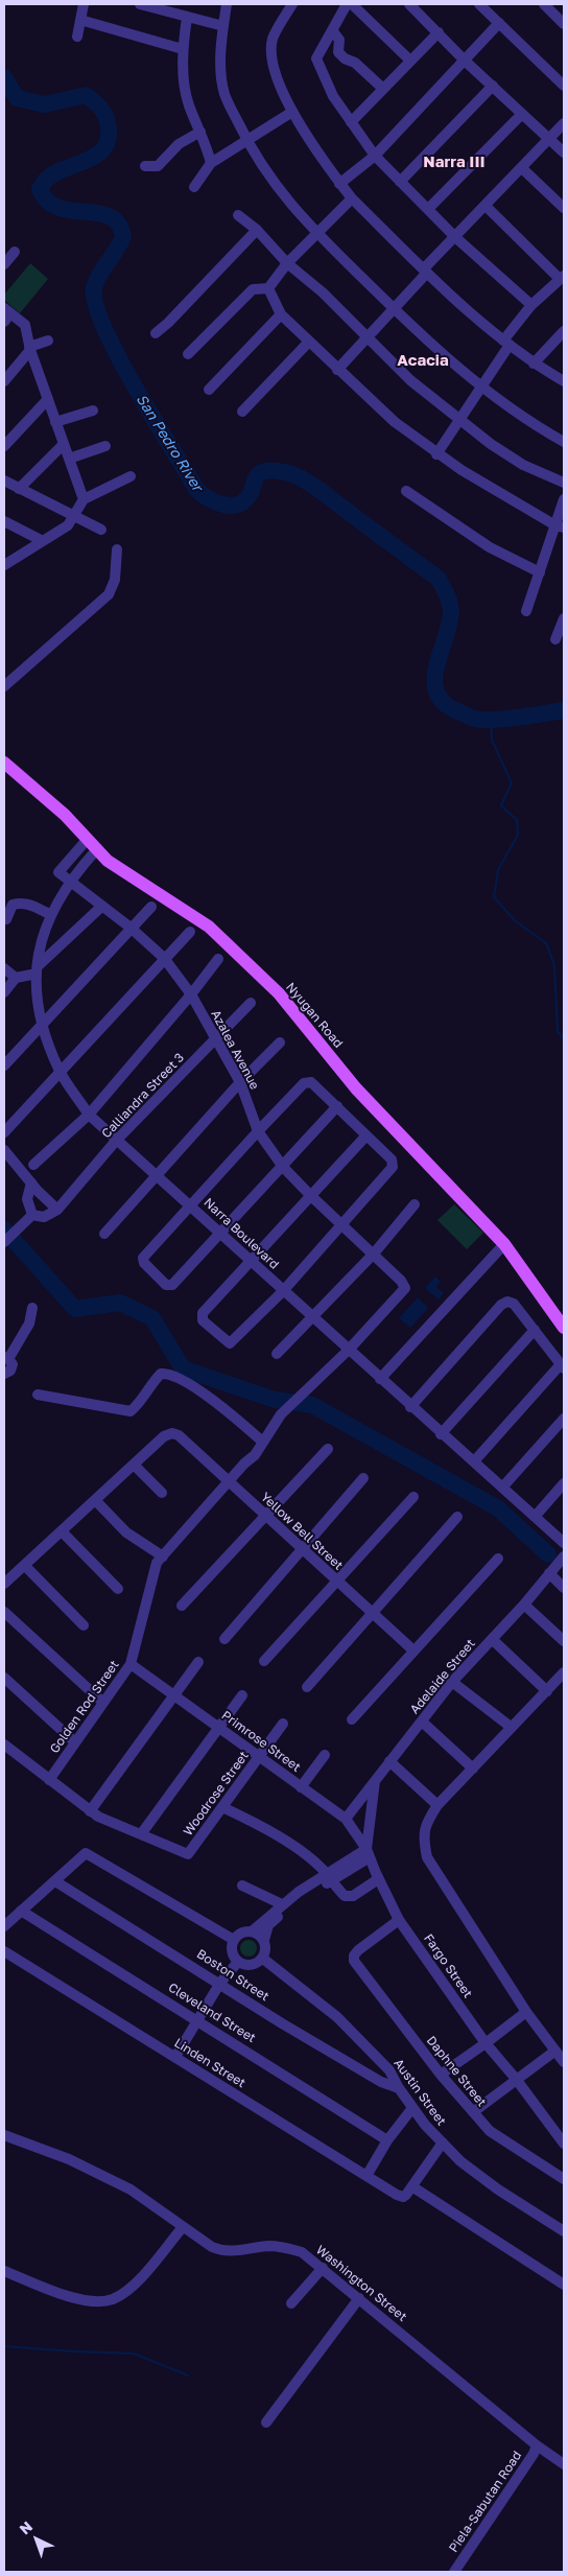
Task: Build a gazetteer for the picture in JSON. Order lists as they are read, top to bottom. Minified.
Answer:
{"streets":{"main road":["Nyugan Road"],"street":["Azalea Avenue","Calliandra Street 3","Narra Boulevard","Yellow Bell Street","Adelaide Street","Golden Rod Street","Primrose Street","Woodrose Street","Fargo Street","Boston Street","Cleveland Street","Linden Street","Daphne Street","Austin Street","Washington Street","Piela-Sabutan Road"]},"crossings":[["Nyugan Road","Narra Boulevard"],["Azalea Avenue","Calliandra Street 3"],["Azalea Avenue","Narra Boulevard"],["Azalea Avenue","Golden Rod Street"],["Calliandra Street 3","Narra Boulevard"],["Narra Boulevard","Golden Rod Street"],["Yellow Bell Street","Golden Rod Street"],["Adelaide Street","Primrose Street"],["Adelaide Street","Fargo Street"],["Golden Rod Street","Primrose Street"],["Golden Rod Street","Woodrose Street"],["Primrose Street","Woodrose Street"],["Primrose Street","Fargo Street"],["Fargo Street","Daphne Street"],["Boston Street","Austin Street"],["Washington Street","Piela-Sabutan Road"]],"districts":["Narra III","Acacia"],"water":["San Pedro River"],"north":"top left"}
